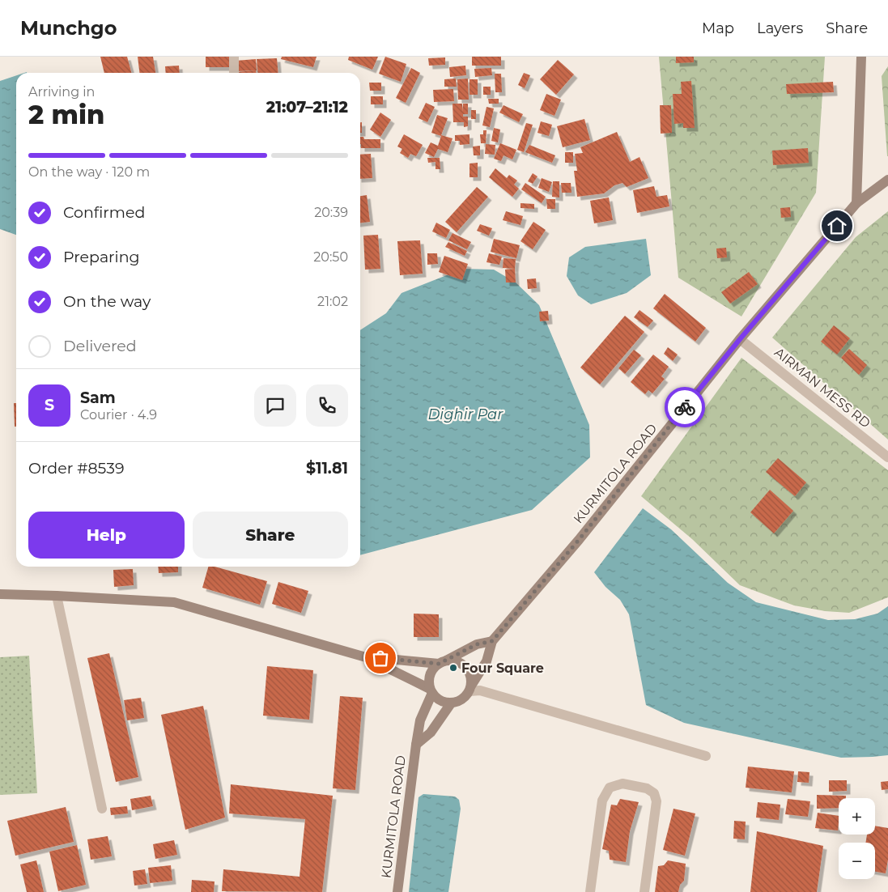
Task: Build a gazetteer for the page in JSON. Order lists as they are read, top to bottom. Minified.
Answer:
{"streets":{"street":["AIRMAN MESS RD","KURMITOLA ROAD"]},"crossings":[["AIRMAN MESS RD","KURMITOLA ROAD"]],"water":["Dighir Par"],"places":["Four Square"],"page":{"header":"Munchgo","nav":["Map","Layers","Share"],"heading":["2 min","Arriving in","21:07–21:12"],"panel":["Sam","Courier · 4.9","Order #8539","$11.81"],"bar":"On the way · 120 m","list":[["Confirmed","20:39"],["Preparing","20:50"],["On the way","21:02"],"Delivered"],"round":"S","buttons":["Help","Share"],"map_buttons":["+","−"]}}
